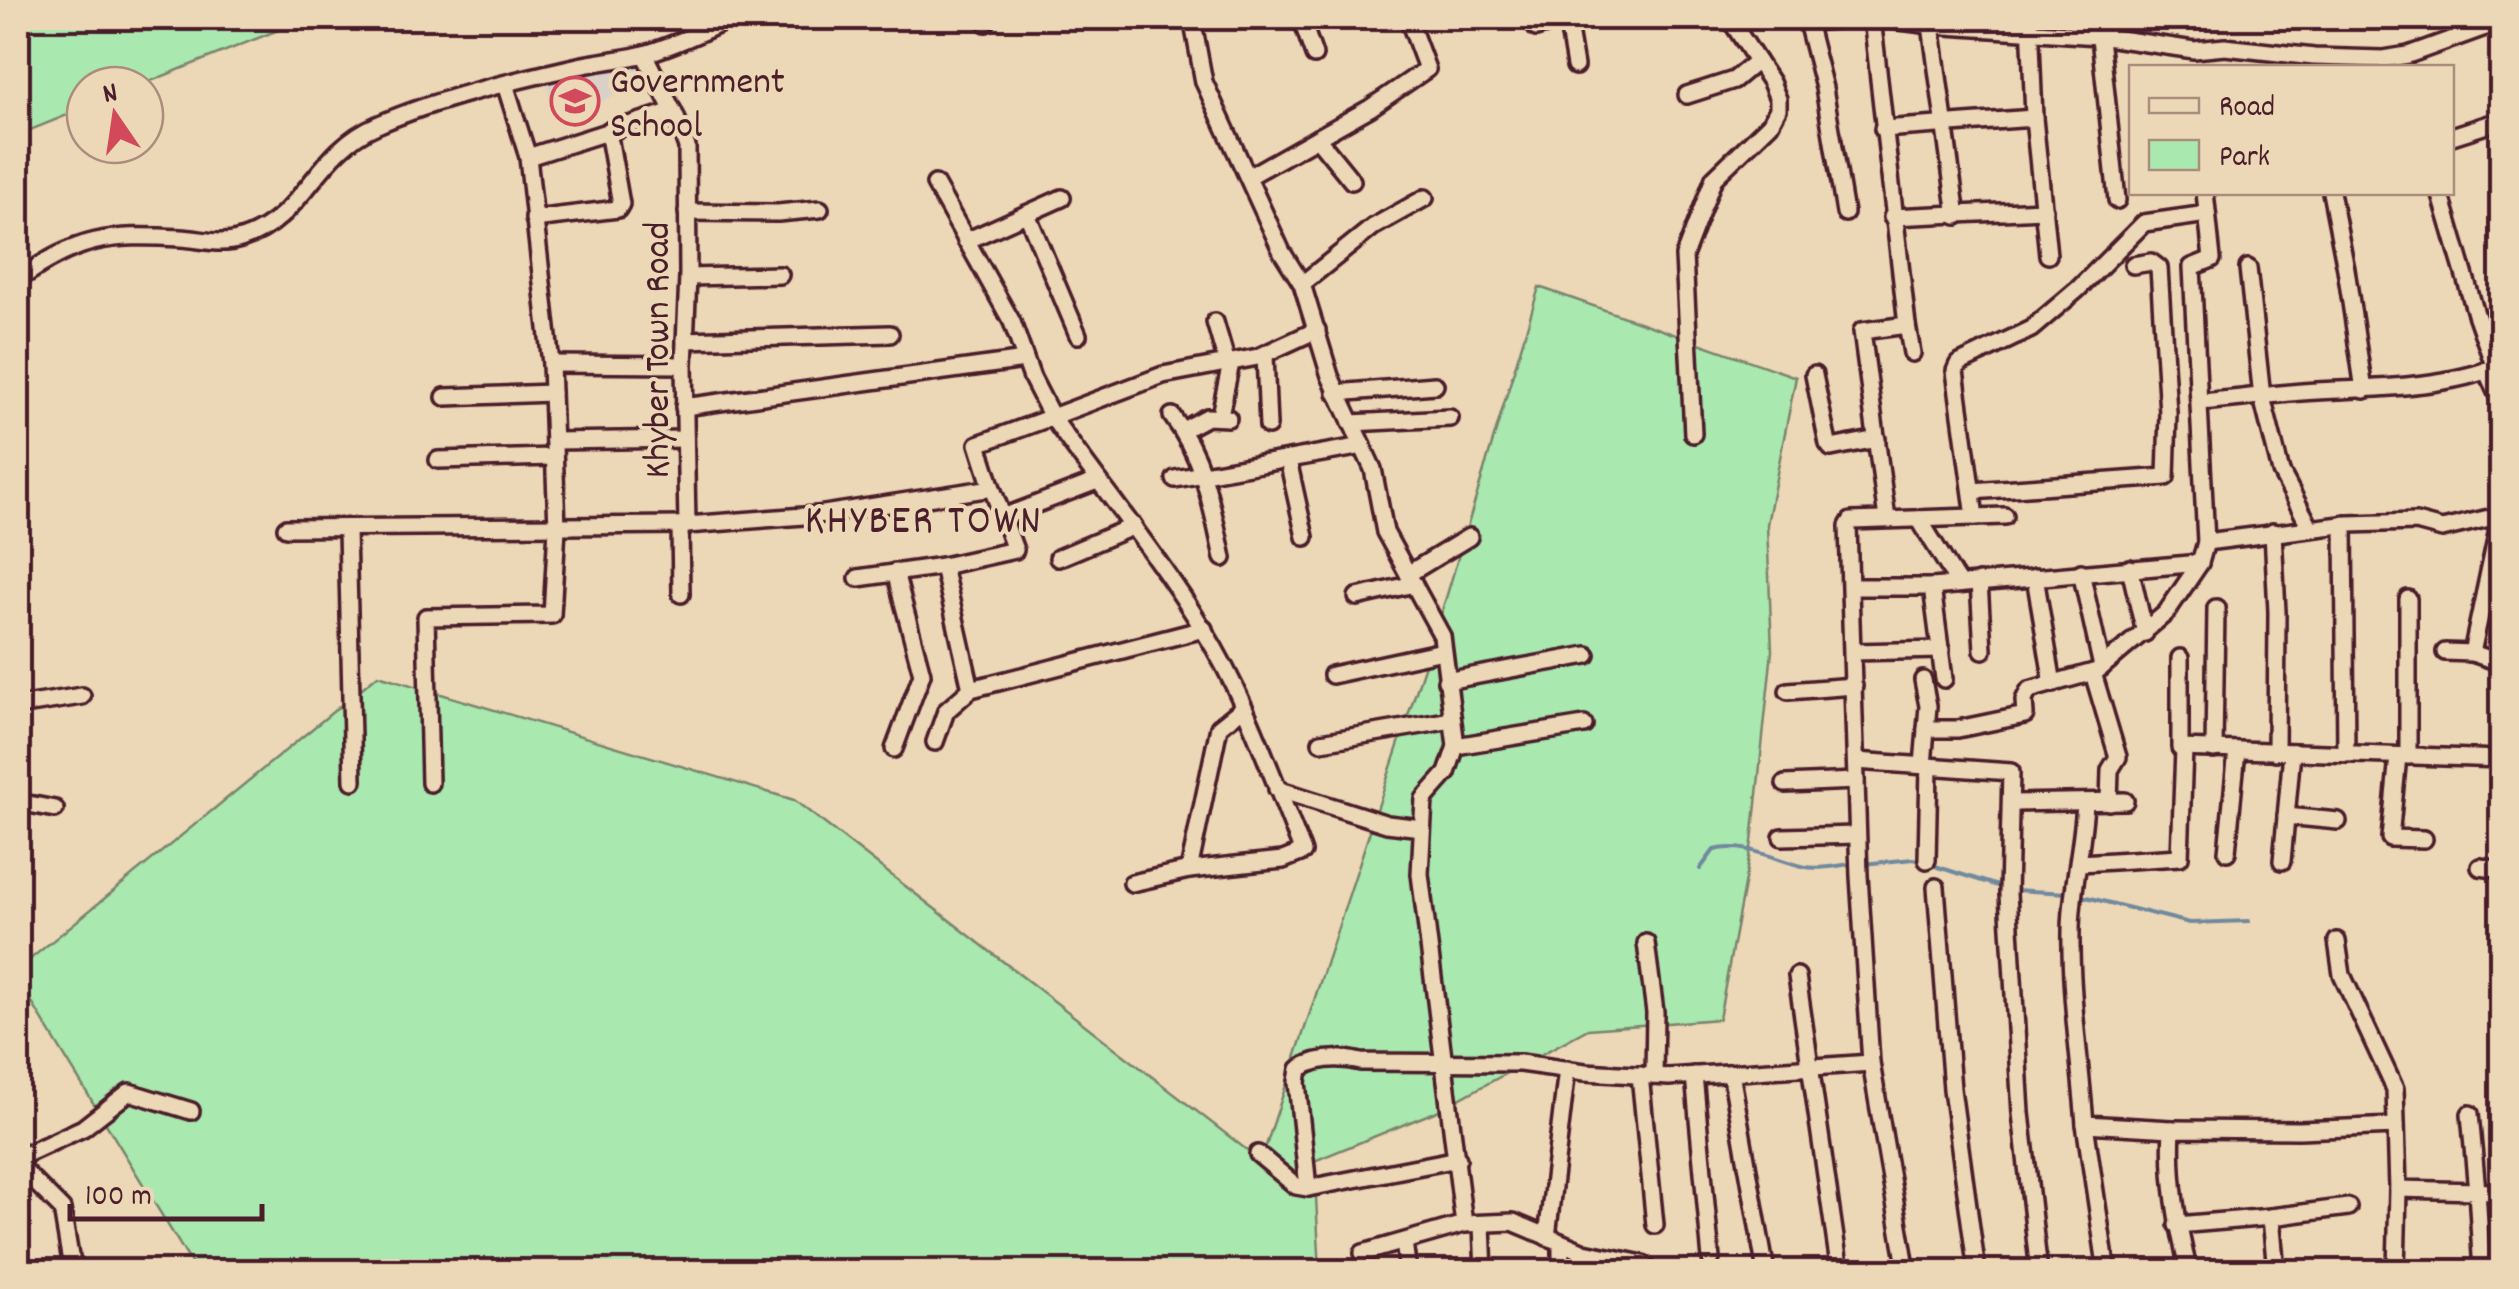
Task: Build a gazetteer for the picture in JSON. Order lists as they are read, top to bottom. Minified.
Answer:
{"streets":{"street":["Khyber Town Road"]},"districts":["KHYBER TOWN"],"places":{"school or university":["Government School"]},"legend":["Road","Park"],"scale_bar":"100 m","north":"top"}
